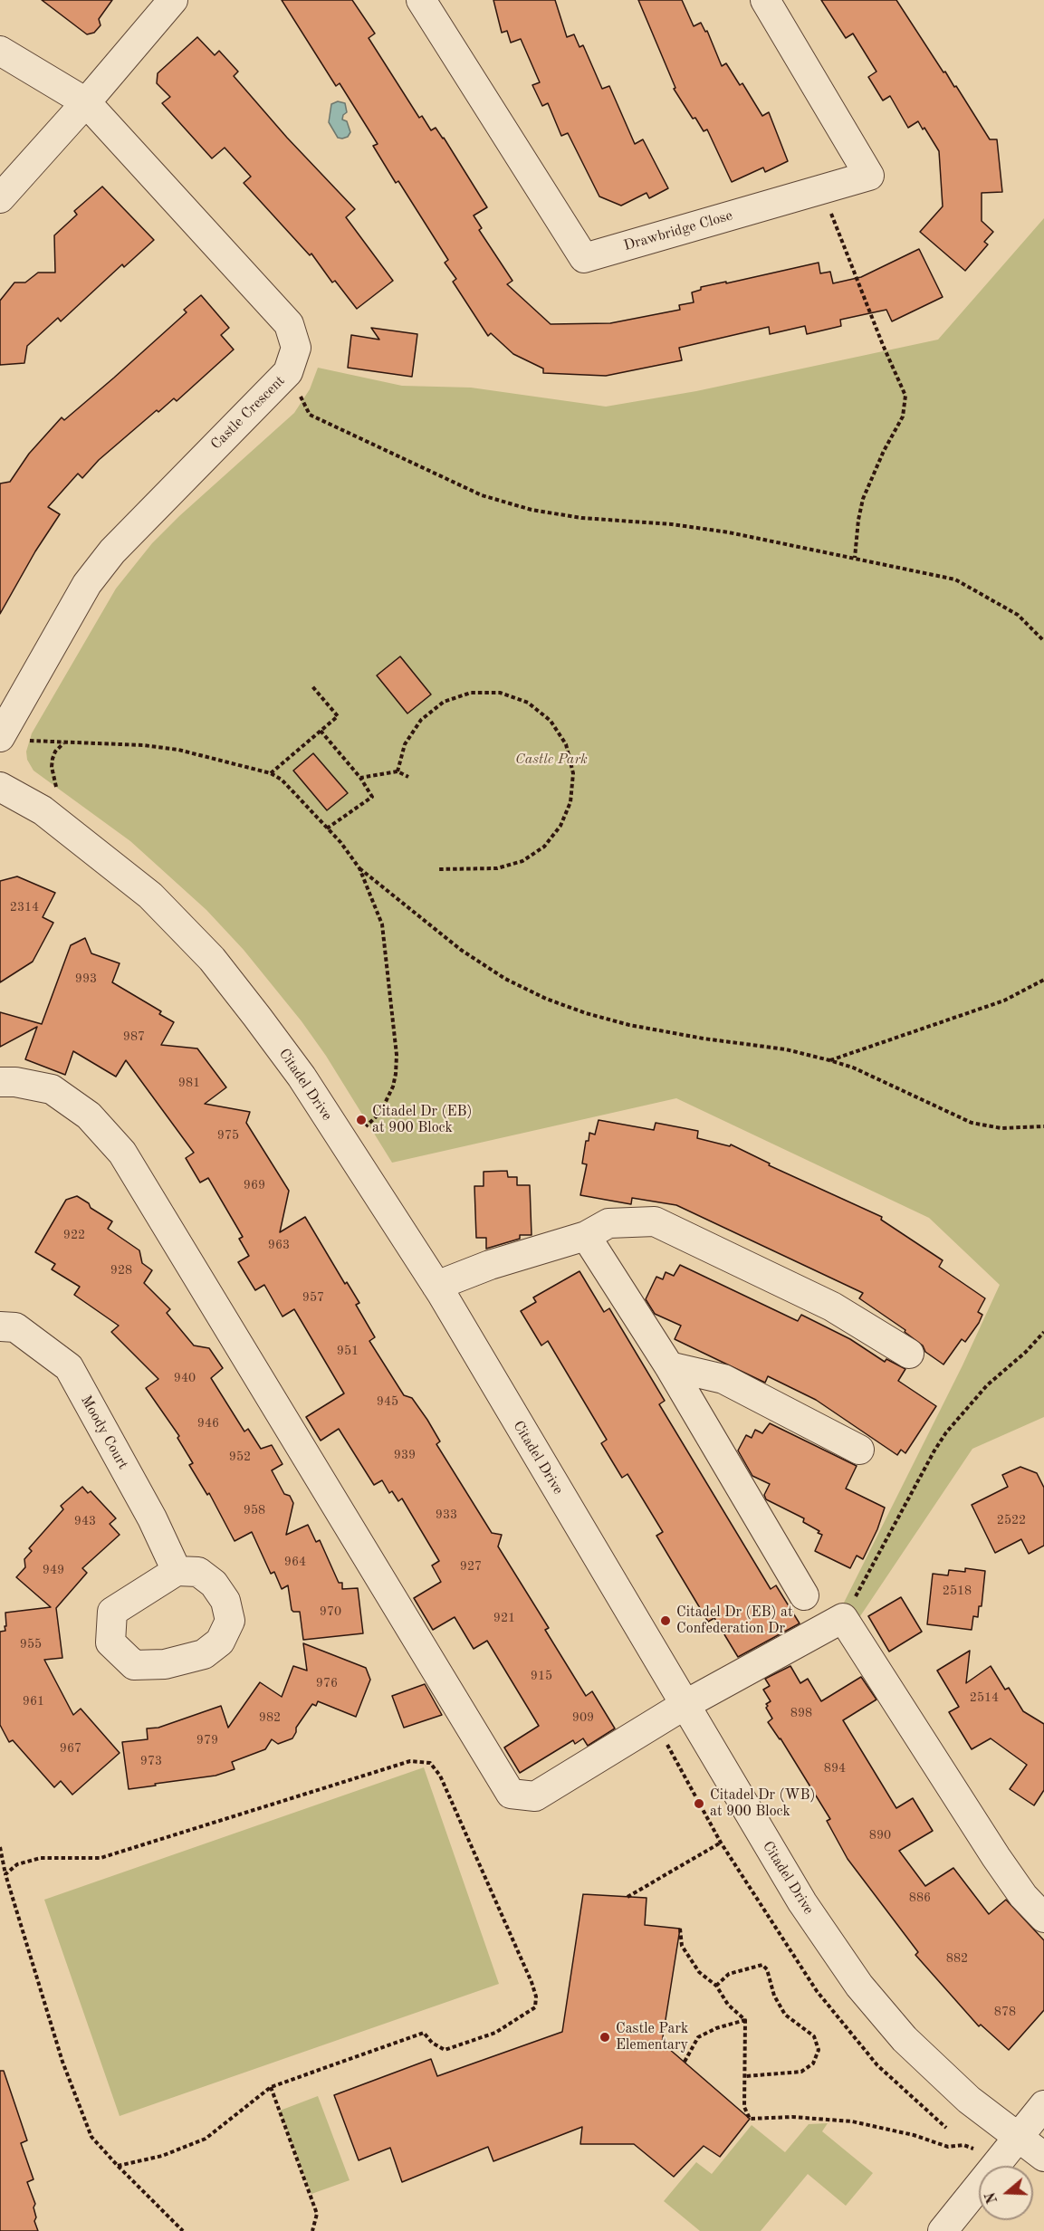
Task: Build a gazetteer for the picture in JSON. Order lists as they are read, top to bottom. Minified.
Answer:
{"streets":{"street":["Drawbridge Close","Castle Crescent","Citadel Drive","Moody Court"]},"parks":["Castle Park"],"places":["Citadel Dr (EB) at 900 Block","Citadel Dr (EB) at Confederation Dr","Citadel Dr (WB) at 900 Block","Castle Park Elementary"],"house_numbers":["2314","993","987","981","975","969","922","963","928","957","951","940","945","946","939","952","958","933","2522","943","964","927","949","2518","970","921","955","915","976","2514","961","898","982","909","979","967","973","894","890","886","882","878"],"north":"left"}
